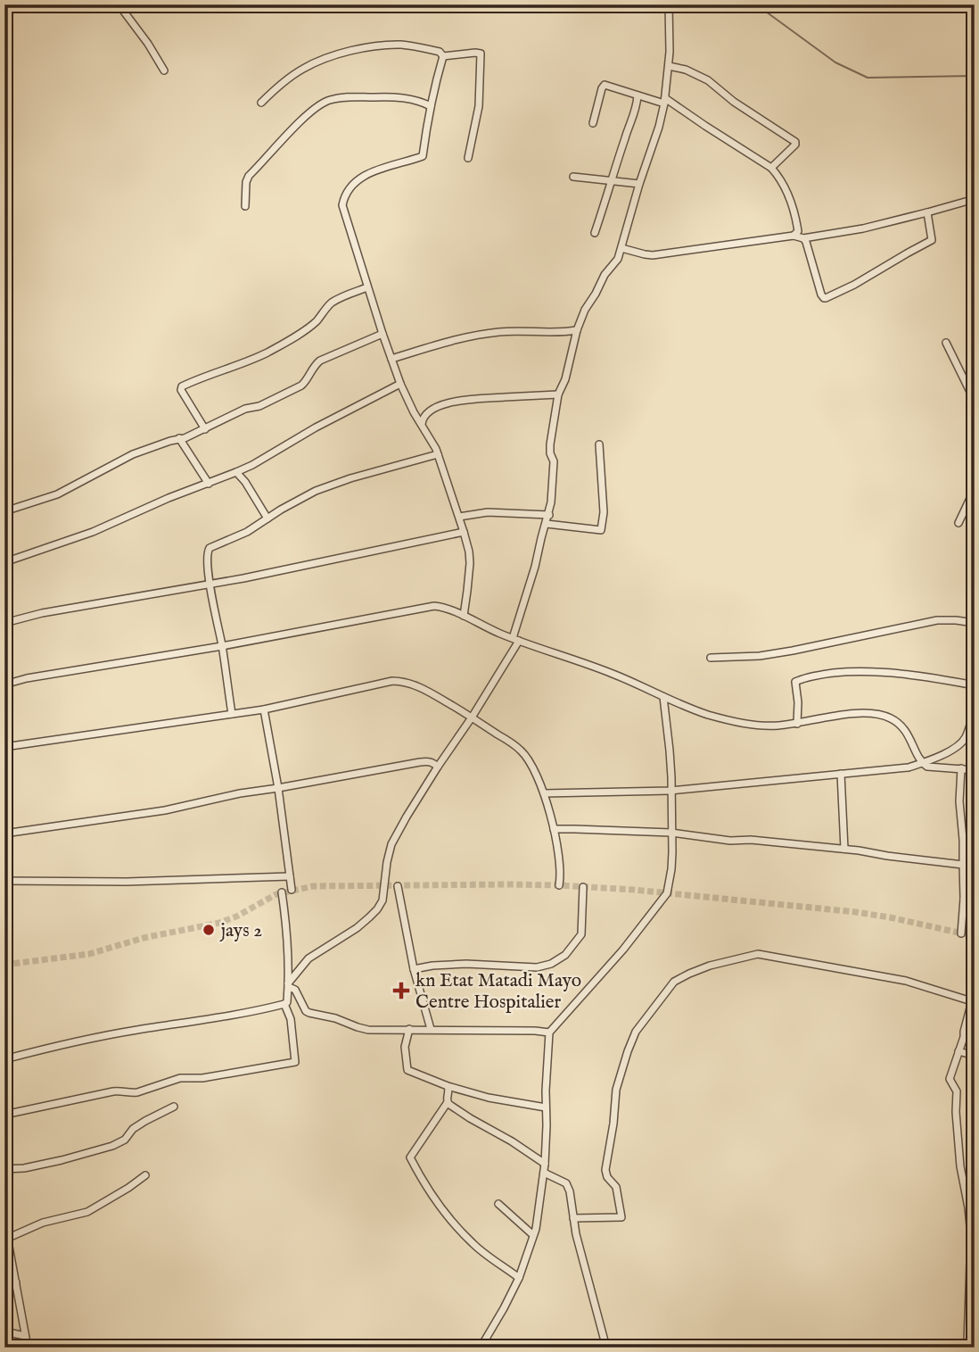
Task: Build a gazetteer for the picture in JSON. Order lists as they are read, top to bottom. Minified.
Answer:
{"places":{"other":["jays 2"],"health":["kn Etat Matadi Mayo Centre Hospitalier"]}}
